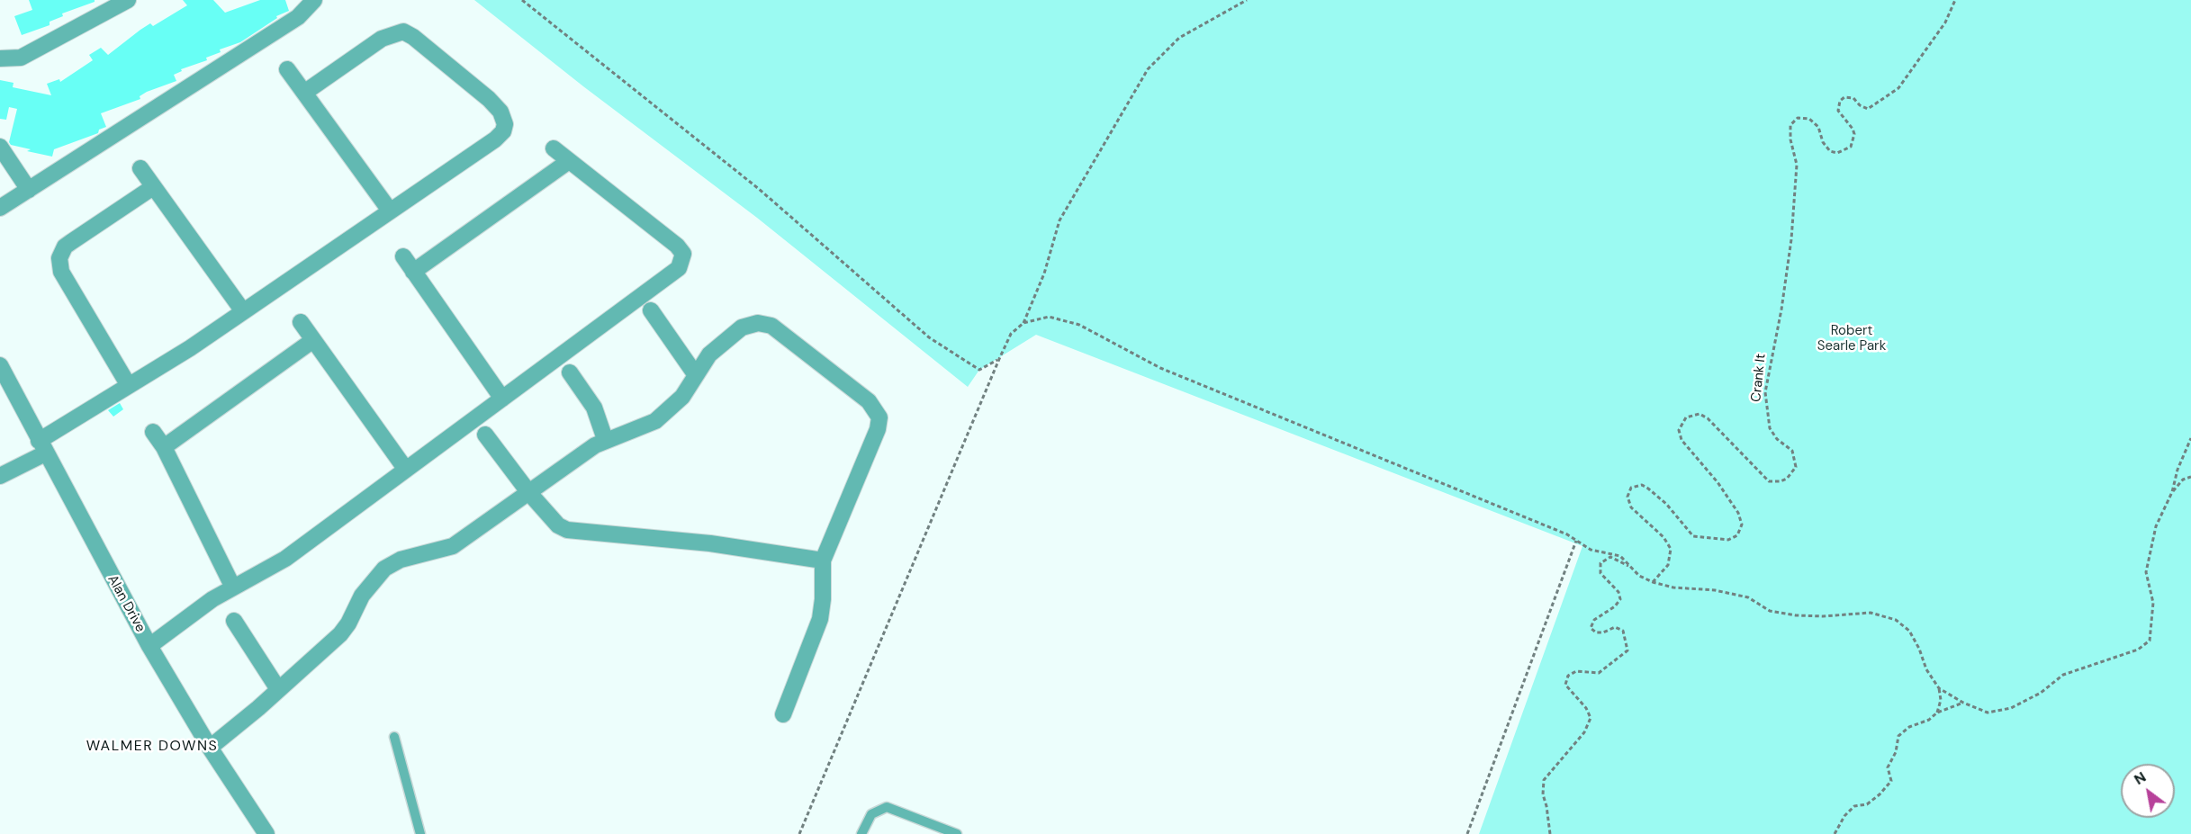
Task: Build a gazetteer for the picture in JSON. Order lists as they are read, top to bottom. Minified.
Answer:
{"streets":{"street":["Alan Drive"],"path":["Crank It"]},"districts":["WALMER DOWNS"],"parks":["Robert Searle Park"],"north":"top left"}
